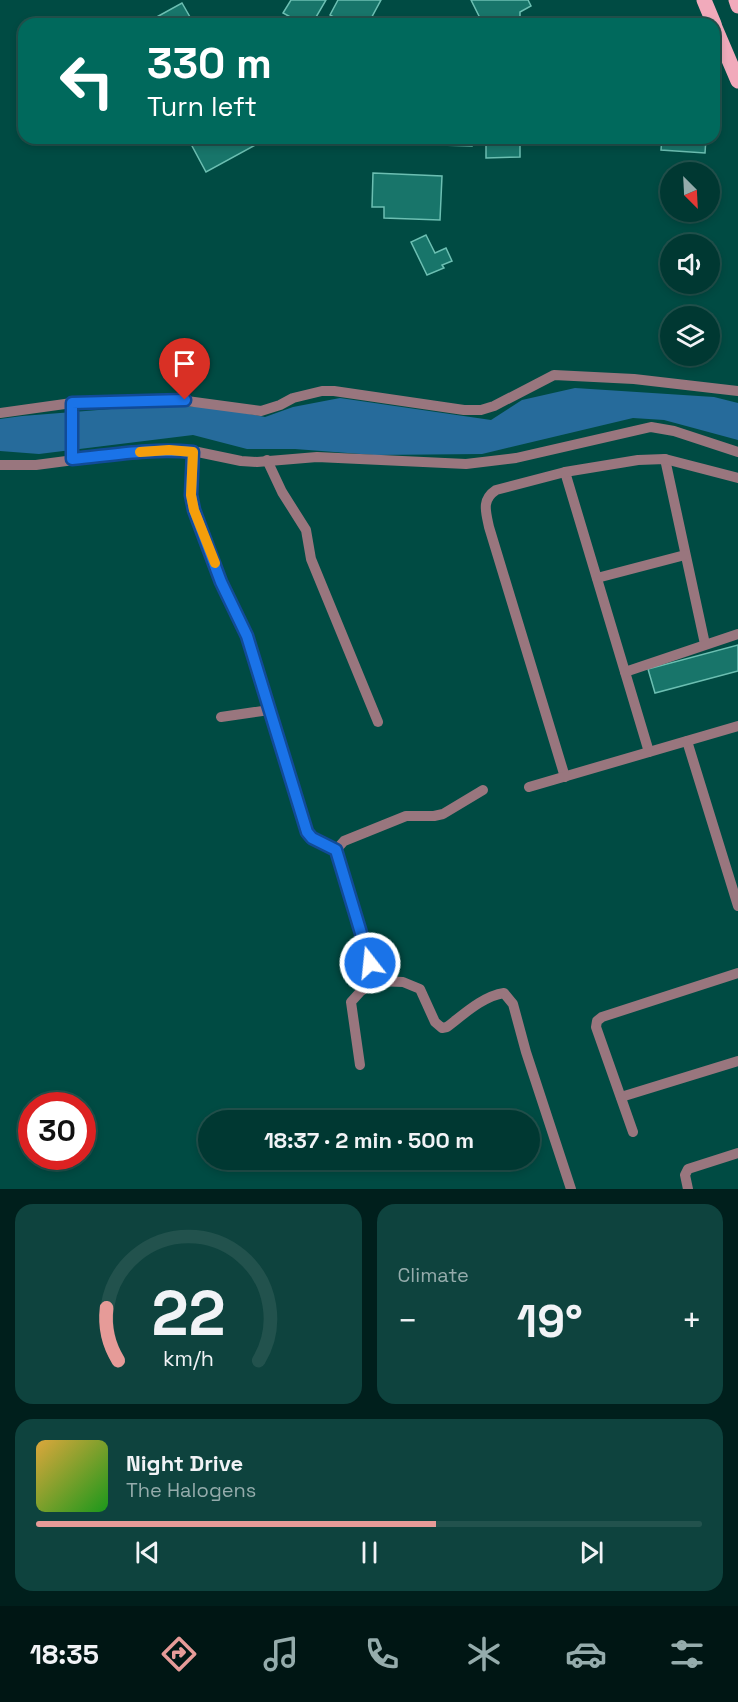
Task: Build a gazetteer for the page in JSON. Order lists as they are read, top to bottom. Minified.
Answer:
{"north":"bottom right","page":{"turn":["330 m","Turn left"],"limit":"30","trip":"18:37 · 2 min · 500 m","tile":"Climate","heat":["−","19°","+"],"song":["Night Drive","The Halogens"],"tabs":"18:35","gauge":["22","km/h"]}}
